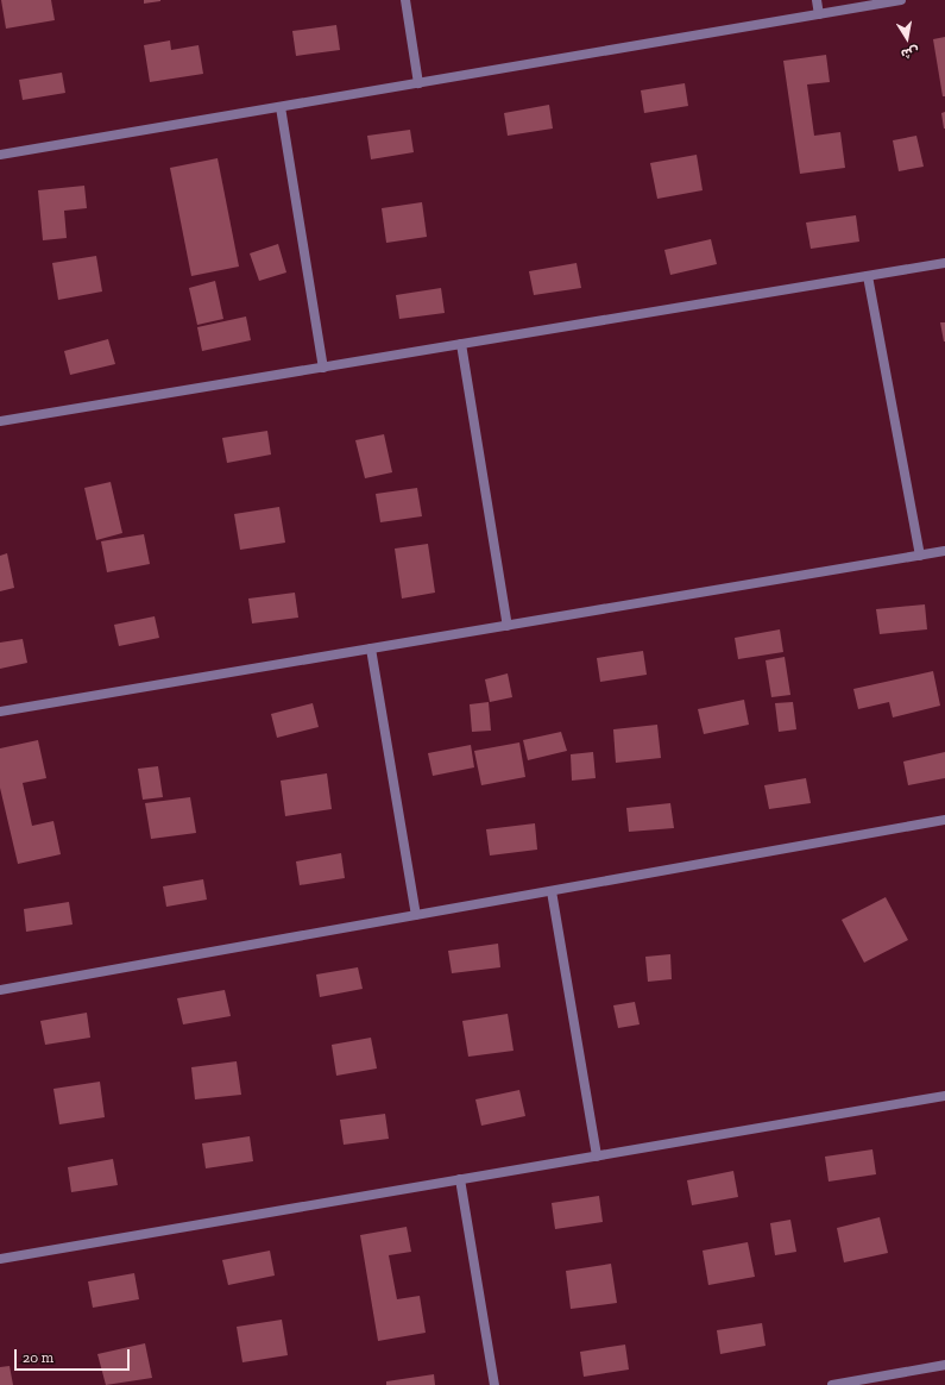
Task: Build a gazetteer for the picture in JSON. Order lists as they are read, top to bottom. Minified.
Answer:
{"scale_bar":"20 m","north":"bottom"}
